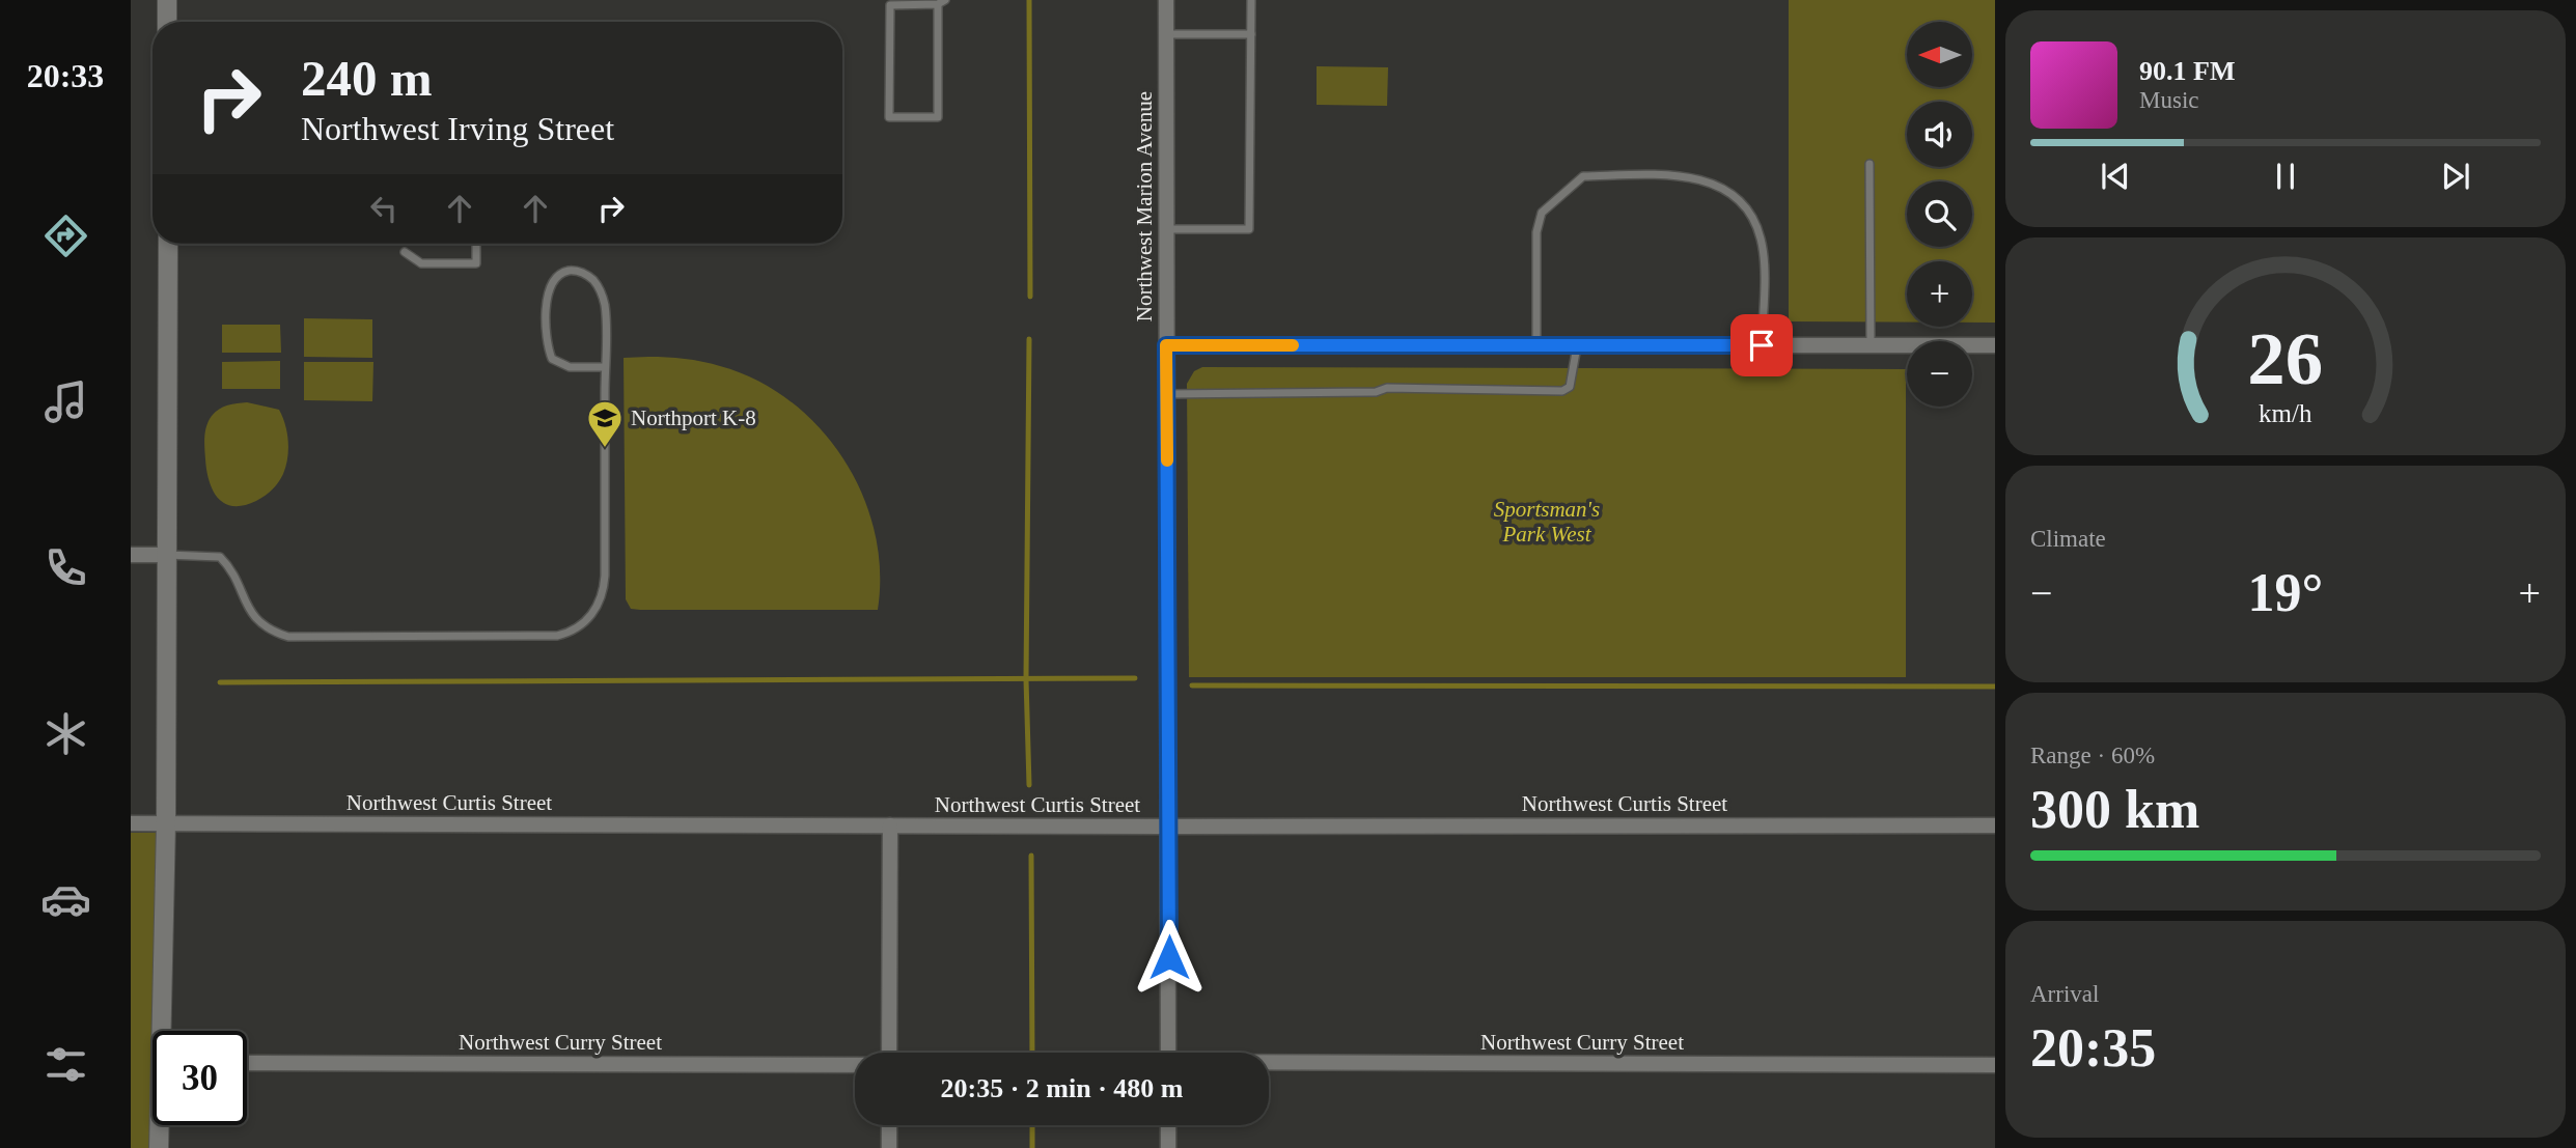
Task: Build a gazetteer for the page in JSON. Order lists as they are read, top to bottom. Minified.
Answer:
{"streets":{"street":["Northwest Marion Avenue","Northwest Curtis Street","Northwest Curry Street"]},"crossings":[["Northwest Marion Avenue","Northwest Curtis Street"]],"parks":["Sportsman's Park West"],"places":{"school or university":["Northport K-8"]},"north":"left","page":{"tabs":"20:33","map_buttons":["+","−"],"turn":["240 m","Northwest Irving Street"],"song":["90.1 FM","Music"],"tile":["Climate",["Range · 60%","300 km"],["Arrival","20:35"]],"heat":["−","19°","+"],"limit":"30","trip":"20:35 · 2 min · 480 m","gauge":["26","km/h"]}}
